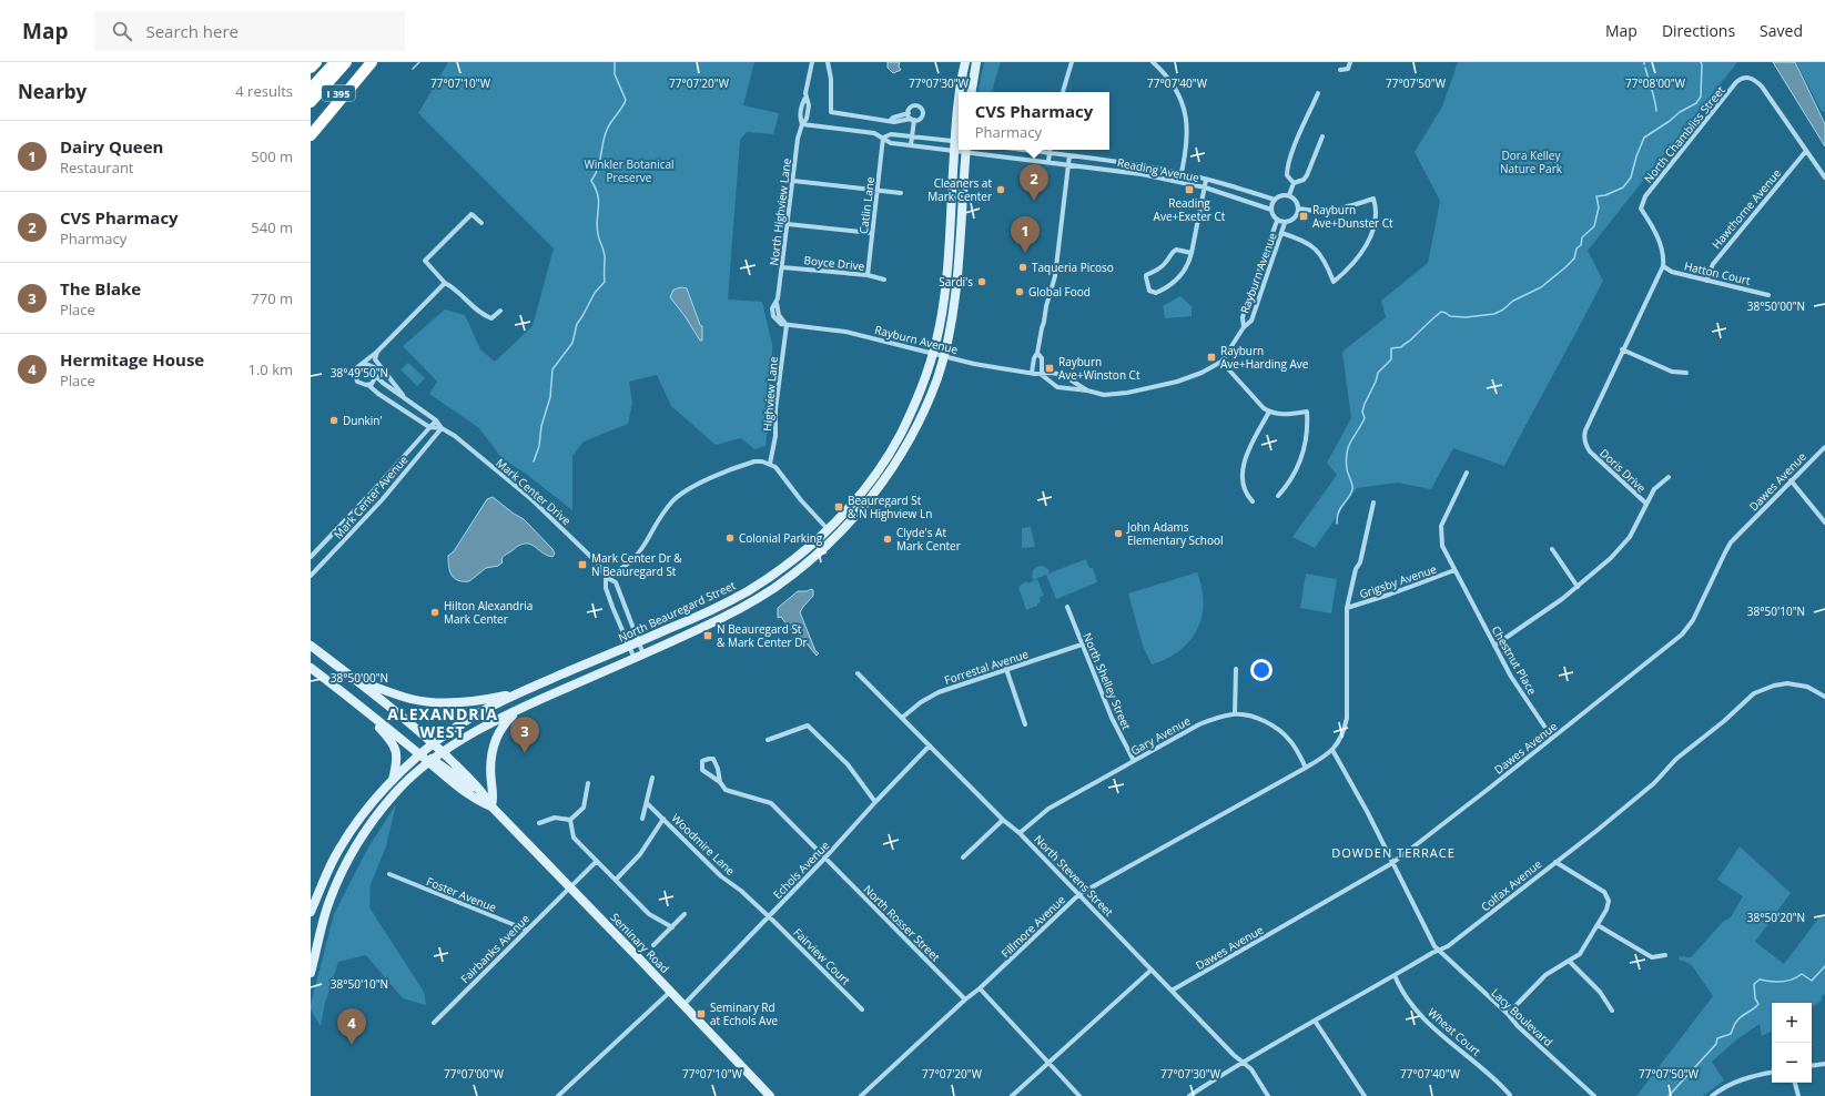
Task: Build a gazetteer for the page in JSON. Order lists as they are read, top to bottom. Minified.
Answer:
{"streets":{"highway":["I 395"],"main road":["North Beauregard Street","Seminary Road"],"street":["North Chambliss Street","Reading Avenue","Catlin Lane","Hawthorne Avenue","North Highview Lane","Boyce Drive","Rayburn Avenue","Hatton Court","Highview Lane","Doris Drive","Dawes Avenue","Mark Center Drive","Mark Center Avenue","Grigsby Avenue","Chestnut Place","Forrestal Avenue","North Shelley Street","Gary Avenue","Woodmire Lane","Echols Avenue","North Stevens Street","Colfax Avenue","Foster Avenue","North Rosser Street","Fillmore Avenue","Fairbanks Avenue","Fairview Court","Lacy Boulevard","Wheat Court"]},"crossings":[["North Chambliss Street","Hawthorne Avenue"],["North Chambliss Street","Hatton Court"],["North Chambliss Street","Doris Drive"],["Reading Avenue","Catlin Lane"],["Reading Avenue","North Highview Lane"],["Reading Avenue","Rayburn Avenue"],["Reading Avenue","North Beauregard Street"],["Catlin Lane","Boyce Drive"],["Hawthorne Avenue","Hatton Court"],["North Highview Lane","Boyce Drive"],["North Highview Lane","Rayburn Avenue"],["North Highview Lane","Highview Lane"],["Rayburn Avenue","Highview Lane"],["Rayburn Avenue","North Beauregard Street"],["Hatton Court","Doris Drive"],["Doris Drive","Chestnut Place"],["Dawes Avenue","Chestnut Place"],["Dawes Avenue","North Stevens Street"],["Mark Center Drive","Mark Center Avenue"],["Mark Center Drive","North Beauregard Street"],["Grigsby Avenue","Chestnut Place"],["North Beauregard Street","Seminary Road"],["Forrestal Avenue","North Shelley Street"],["Forrestal Avenue","North Stevens Street"],["North Shelley Street","Gary Avenue"],["Gary Avenue","North Stevens Street"],["Gary Avenue","Fillmore Avenue"],["Woodmire Lane","Echols Avenue"],["Woodmire Lane","Fairview Court"],["Echols Avenue","North Stevens Street"],["Echols Avenue","North Rosser Street"],["Echols Avenue","Seminary Road"],["Echols Avenue","Fairview Court"],["North Stevens Street","Colfax Avenue"],["North Stevens Street","Fillmore Avenue"],["Colfax Avenue","Lacy Boulevard"],["Colfax Avenue","Wheat Court"],["Foster Avenue","Fairbanks Avenue"],["North Rosser Street","Fillmore Avenue"],["Seminary Road","Fairbanks Avenue"]],"districts":["ALEXANDRIA WEST","DOWDEN TERRACE"],"parks":["Dora Kelley Nature Park","Winkler Botanical Preserve"],"places":{"other":["Cleaners at Mark Center","Taqueria Picoso","Sardi's","Global Food","Dunkin'","John Adams Elementary School","Colonial Parking","Clyde's At Mark Center","Hilton Alexandria Mark Center"],"transit":["Reading Ave+Exeter Ct","Rayburn Ave+Dunster Ct","Rayburn Ave+Harding Ave","Rayburn Ave+Winston Ct","Beauregard St & N Highview Ln","Mark Center Dr & N Beauregard St","N Beauregard St & Mark Center Dr","Seminary Rd at Echols Ave"]},"page":{"header":"Map","search":"Search here","nav":["Map","Directions","Saved"],"heading":["Nearby","4 results"],"popup":["CVS Pharmacy","Pharmacy"],"list":[{"mark":"1","name":"Dairy Queen","note":"Restaurant","value":"500 m"},{"mark":"2","name":"CVS Pharmacy","note":"Pharmacy","value":"540 m"},{"mark":"3","name":"The Blake","note":"Place","value":"770 m"},{"mark":"4","name":"Hermitage House","note":"Place","value":"1.0 km"}],"pins":["2","1","3","4"],"map_buttons":["+","−"]},"coordinates":["77°07'10\"W","77°07'20\"W","77°07'30\"W","77°07'40\"W","77°07'50\"W","77°08'00\"W","38°50'00\"N","38°49'50\"N","38°50'10\"N","38°50'20\"N","77°07'00\"W"]}
